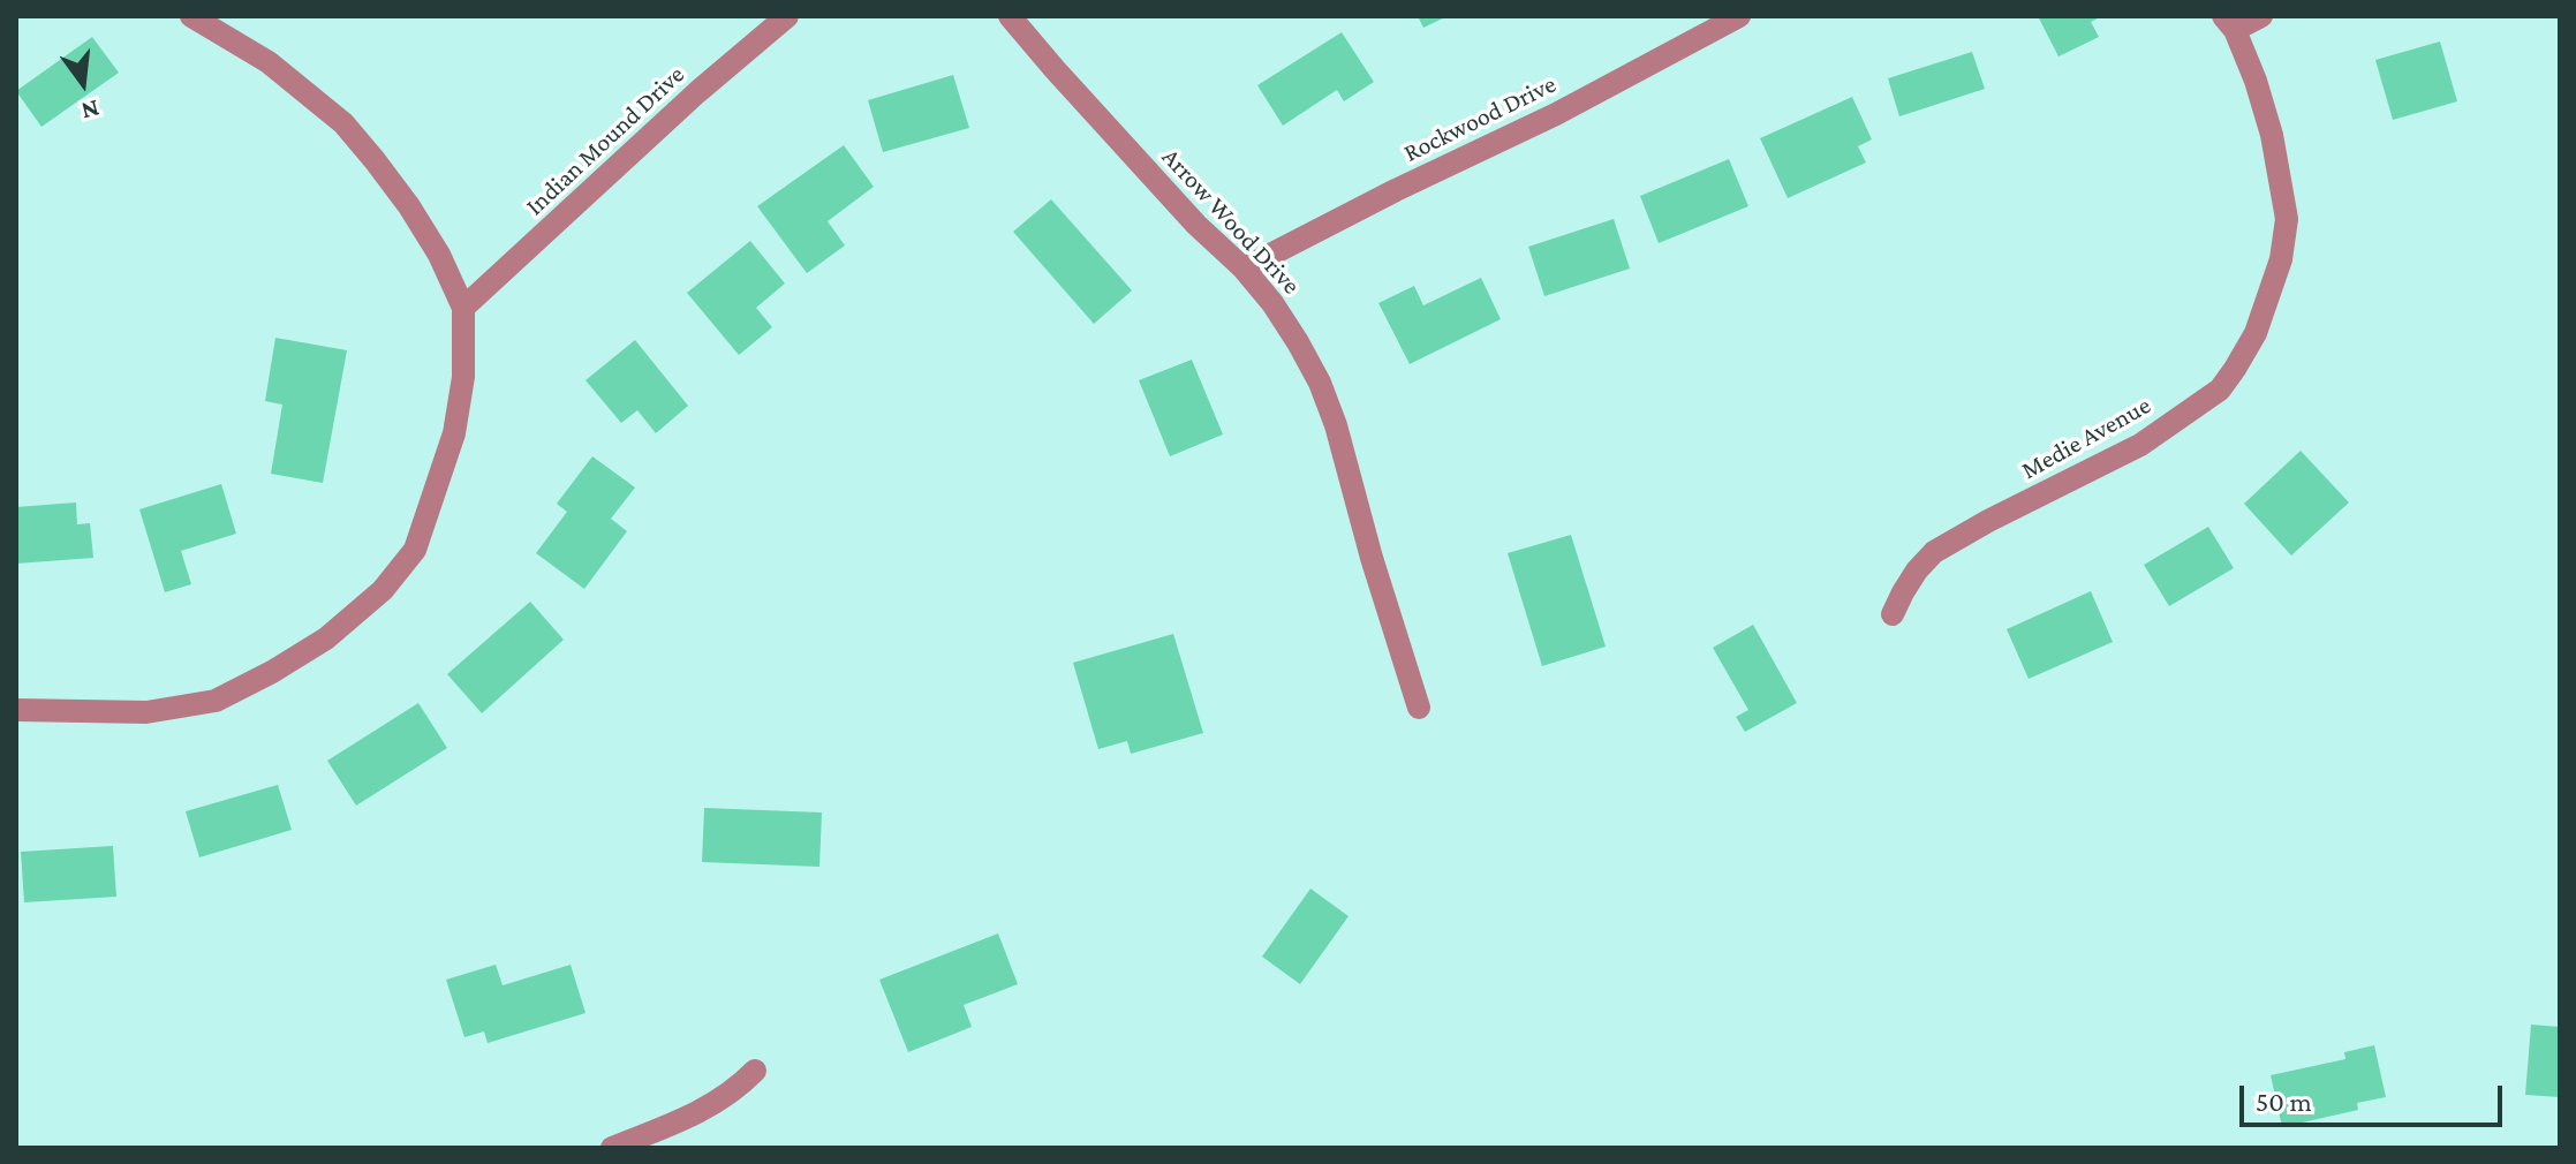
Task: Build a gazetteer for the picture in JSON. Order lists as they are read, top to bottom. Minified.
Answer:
{"streets":{"street":["Rockwood Drive","Indian Mound Drive","Arrow Wood Drive","Medie Avenue"]},"crossings":[["Rockwood Drive","Arrow Wood Drive"]],"scale_bar":"50 m","north":"bottom"}
